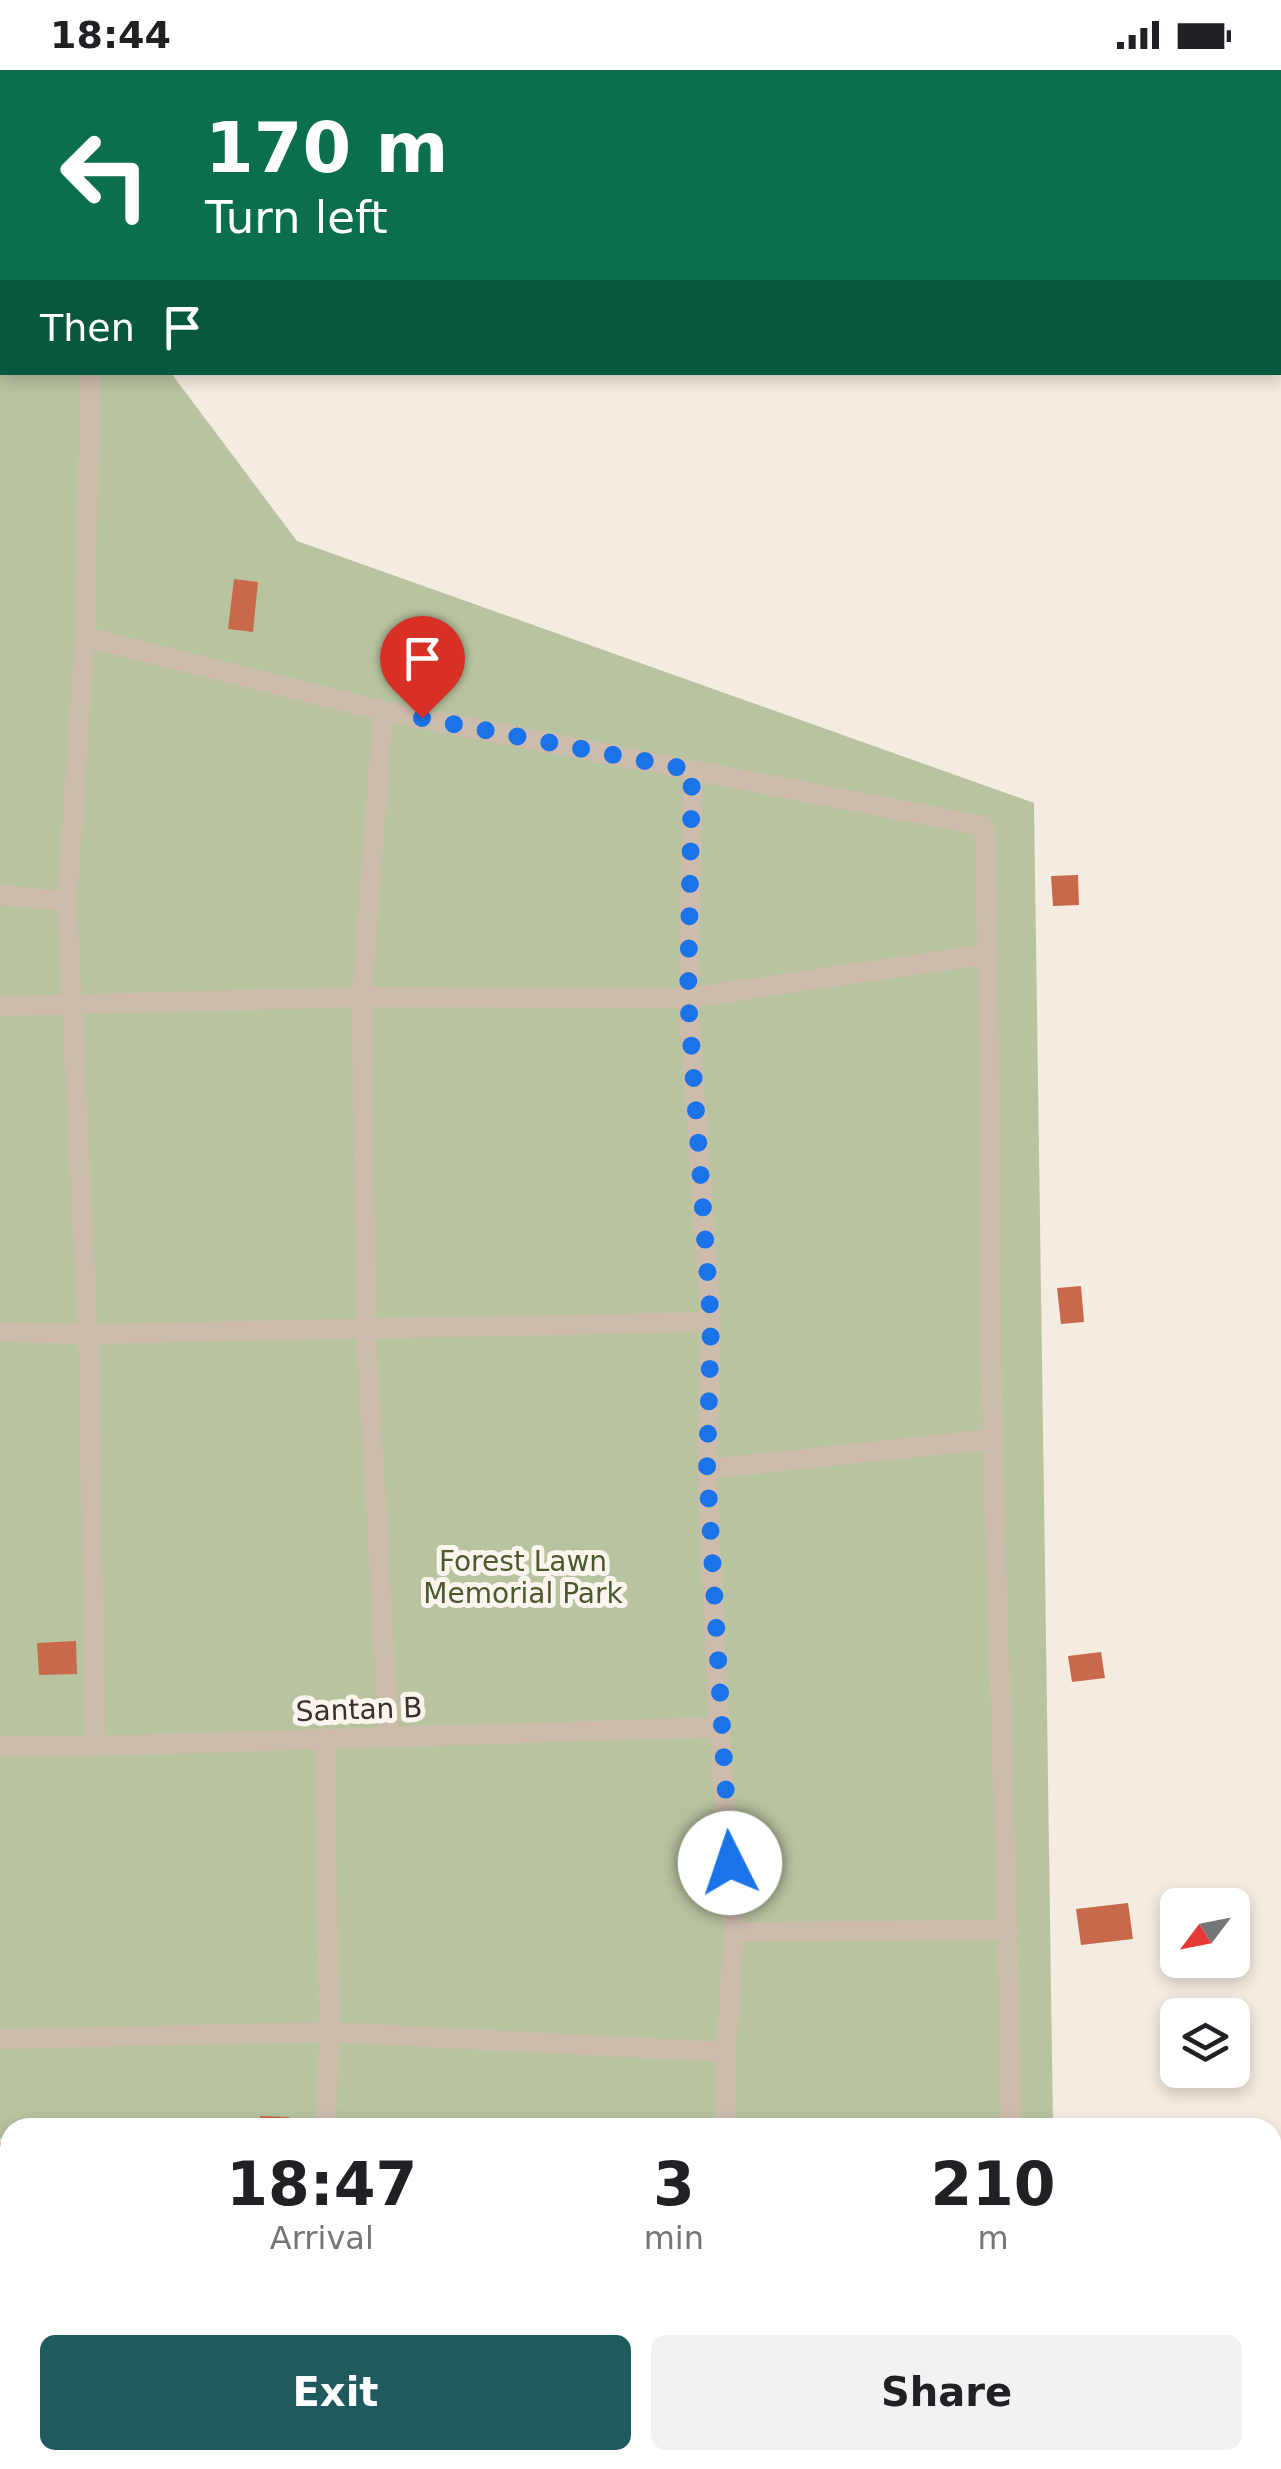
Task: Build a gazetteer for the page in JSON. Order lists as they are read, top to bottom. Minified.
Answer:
{"streets":{"lane":["Santan B"]},"parks":["Forest Lawn Memorial Park"],"north":"bottom left","page":{"status":"18:44","turn":["170 m","Turn left"],"then":"Then","eta":["18:47","Arrival","3","min","210","m"],"buttons":["Exit","Share"]}}
